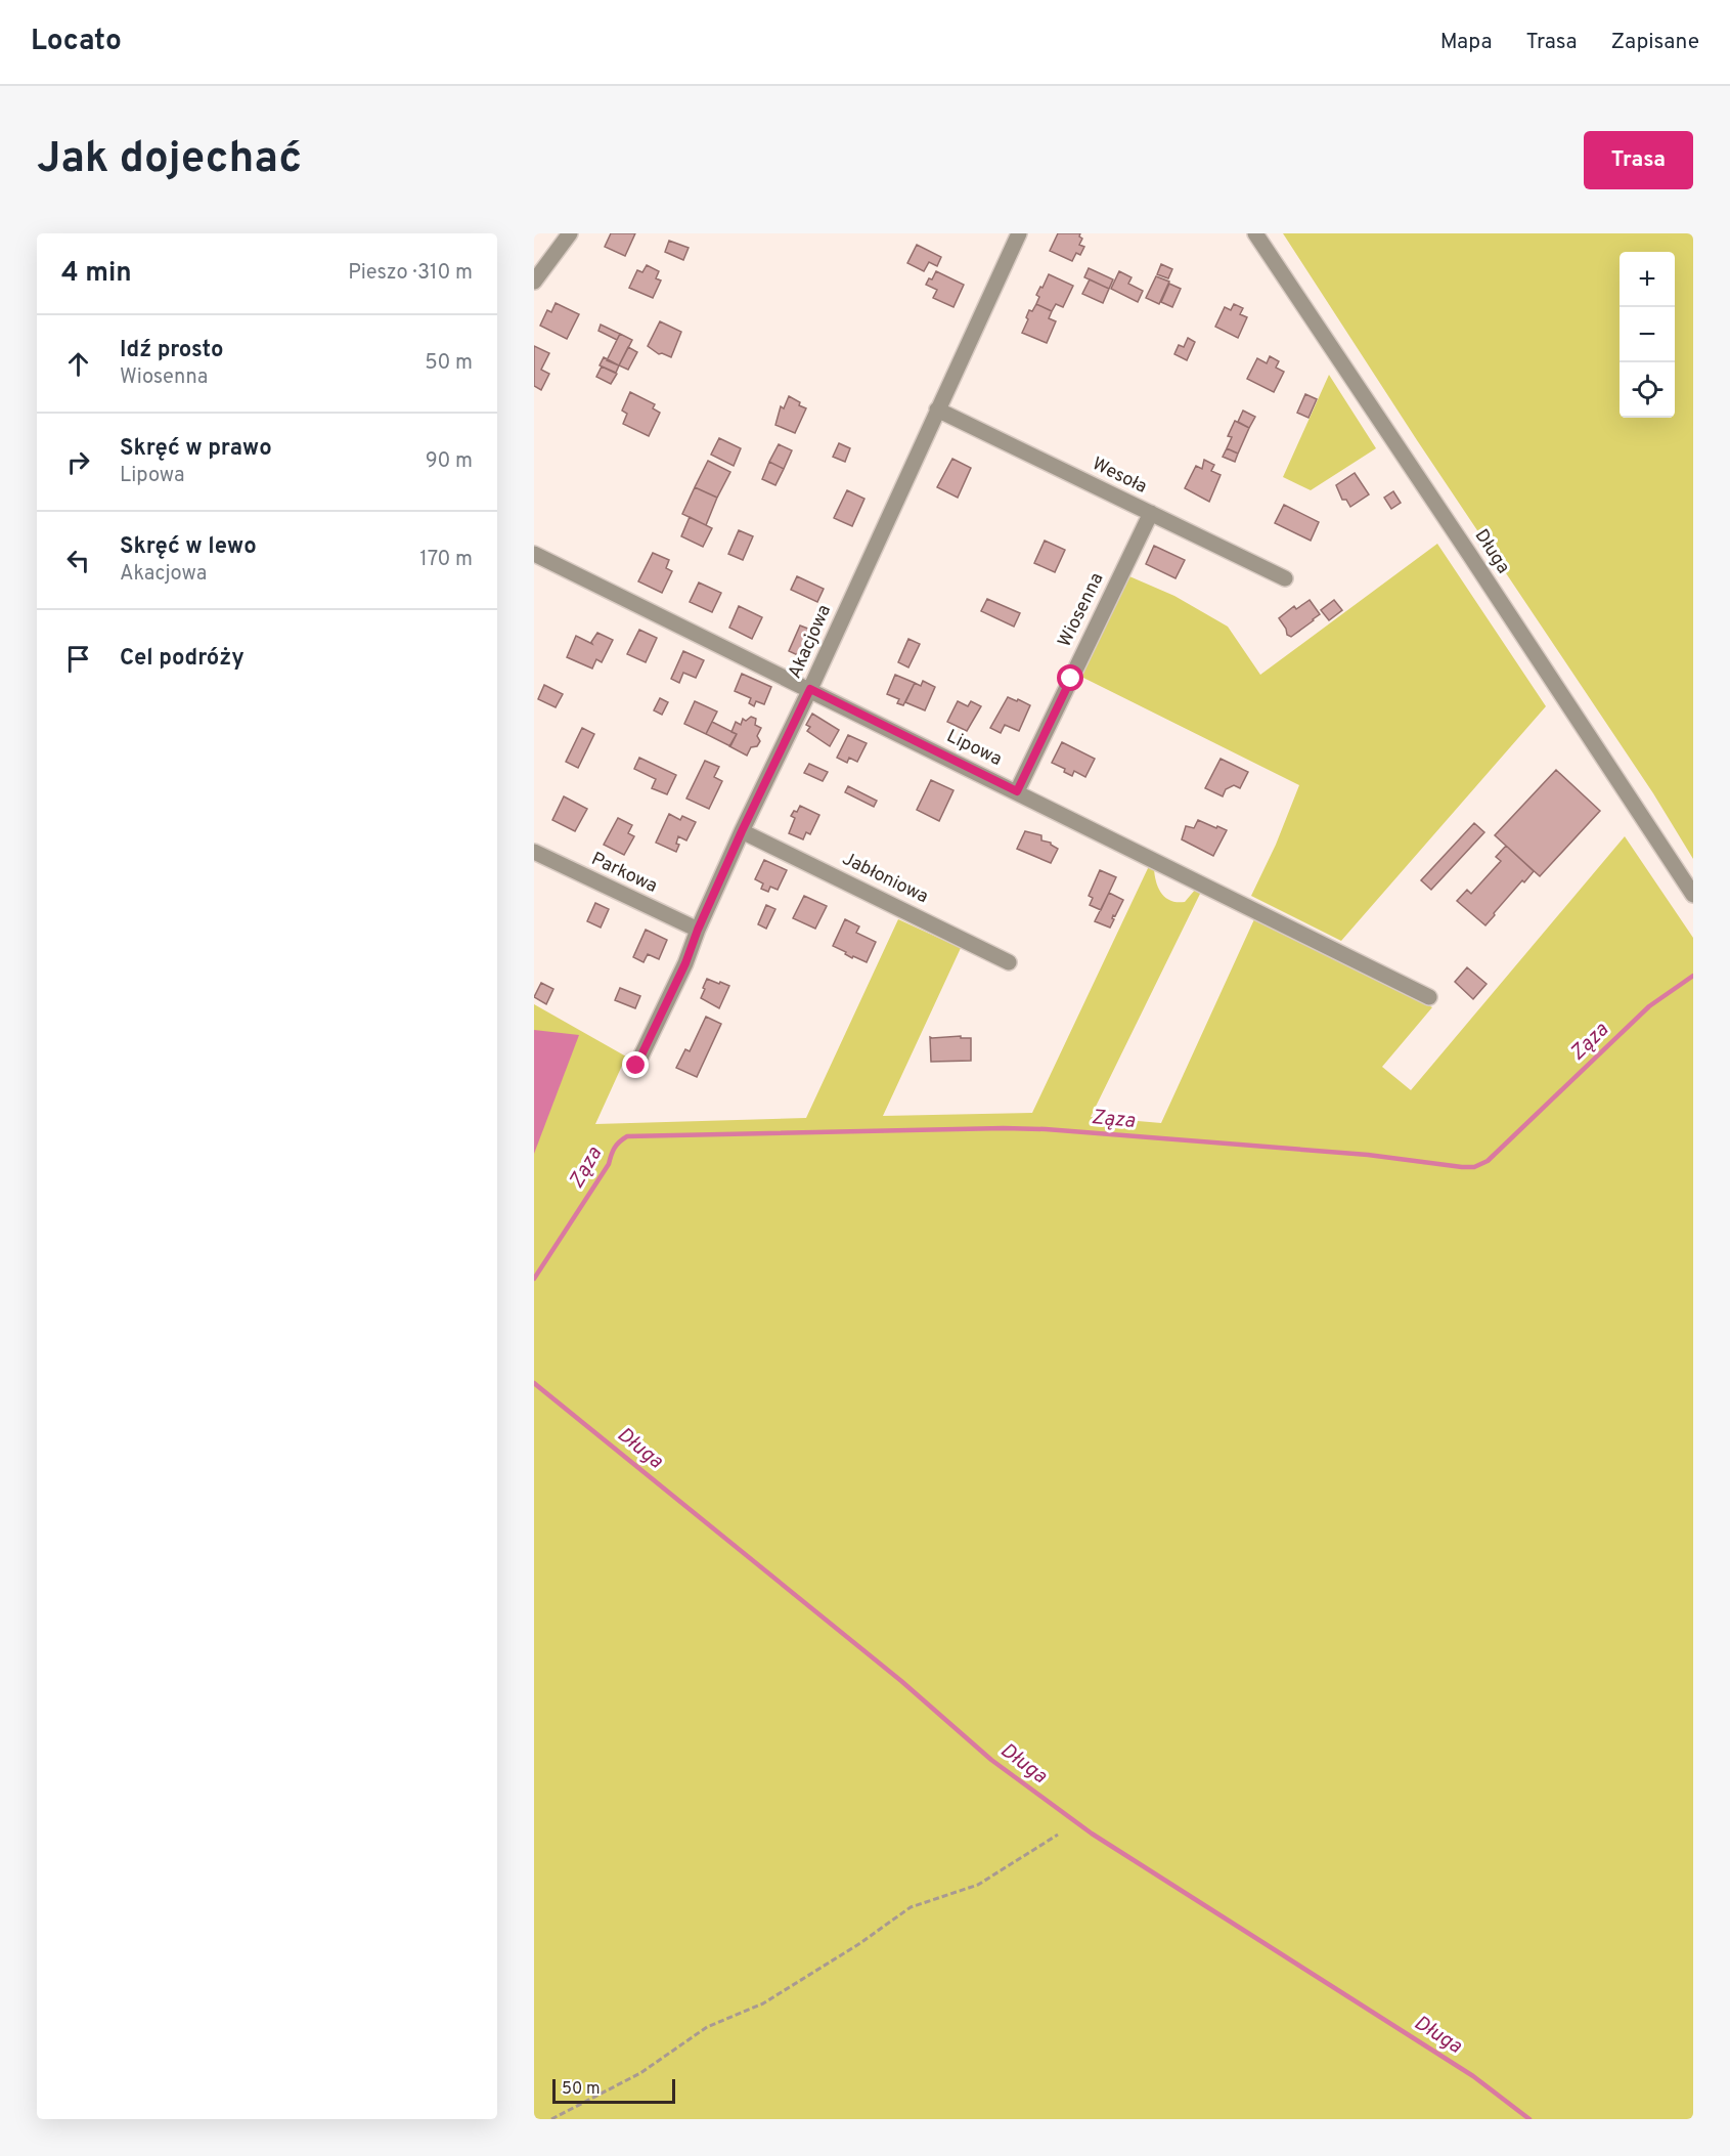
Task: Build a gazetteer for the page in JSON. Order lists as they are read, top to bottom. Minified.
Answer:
{"streets":{"street":["Wesoła","Długa","Wiosenna","Akacjowa","Lipowa","Parkowa","Jabłoniowa"]},"crossings":[["Wesoła","Wiosenna"],["Wesoła","Akacjowa"],["Wiosenna","Lipowa"],["Akacjowa","Lipowa"],["Akacjowa","Parkowa"],["Akacjowa","Jabłoniowa"]],"water":["Ząza","Długa"],"scale_bar":"50 m","page":{"header":"Locato","nav":["Mapa","Trasa","Zapisane"],"buttons":"Trasa","title":"Jak dojechać","heading":["4 min","Pieszo · 310 m"],"map_buttons":["+","−"],"list":[["Idź prosto","Wiosenna","50 m"],["Skręć w prawo","Lipowa","90 m"],["Skręć w lewo","Akacjowa","170 m"],"Cel podróży"],"scale":"50 m"}}
